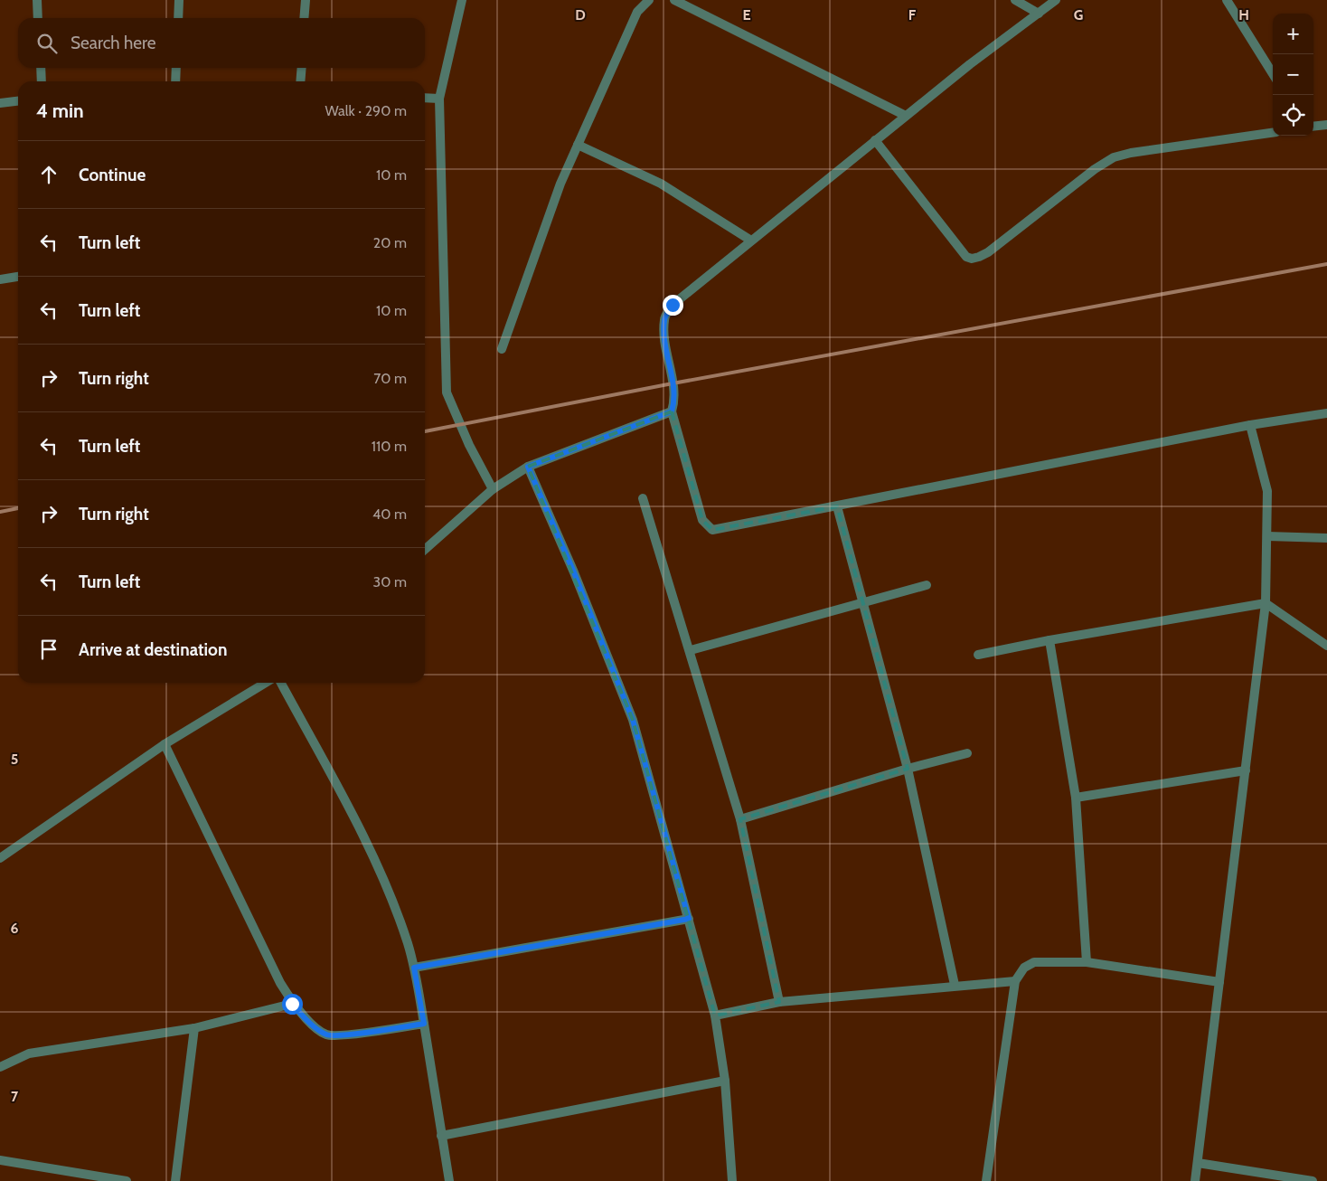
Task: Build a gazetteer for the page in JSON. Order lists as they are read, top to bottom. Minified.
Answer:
{"page":{"map_buttons":["+","−"],"search":"Search here","heading":["4 min","Walk · 290 m"],"list":[["Continue","10 m"],["Turn left","20 m"],["Turn left","10 m"],["Turn right","70 m"],["Turn left","110 m"],["Turn right","40 m"],["Turn left","30 m"],"Arrive at destination"]},"grid":{"columns":["D","E","F","G","H"],"rows":["5","6","7"]}}
